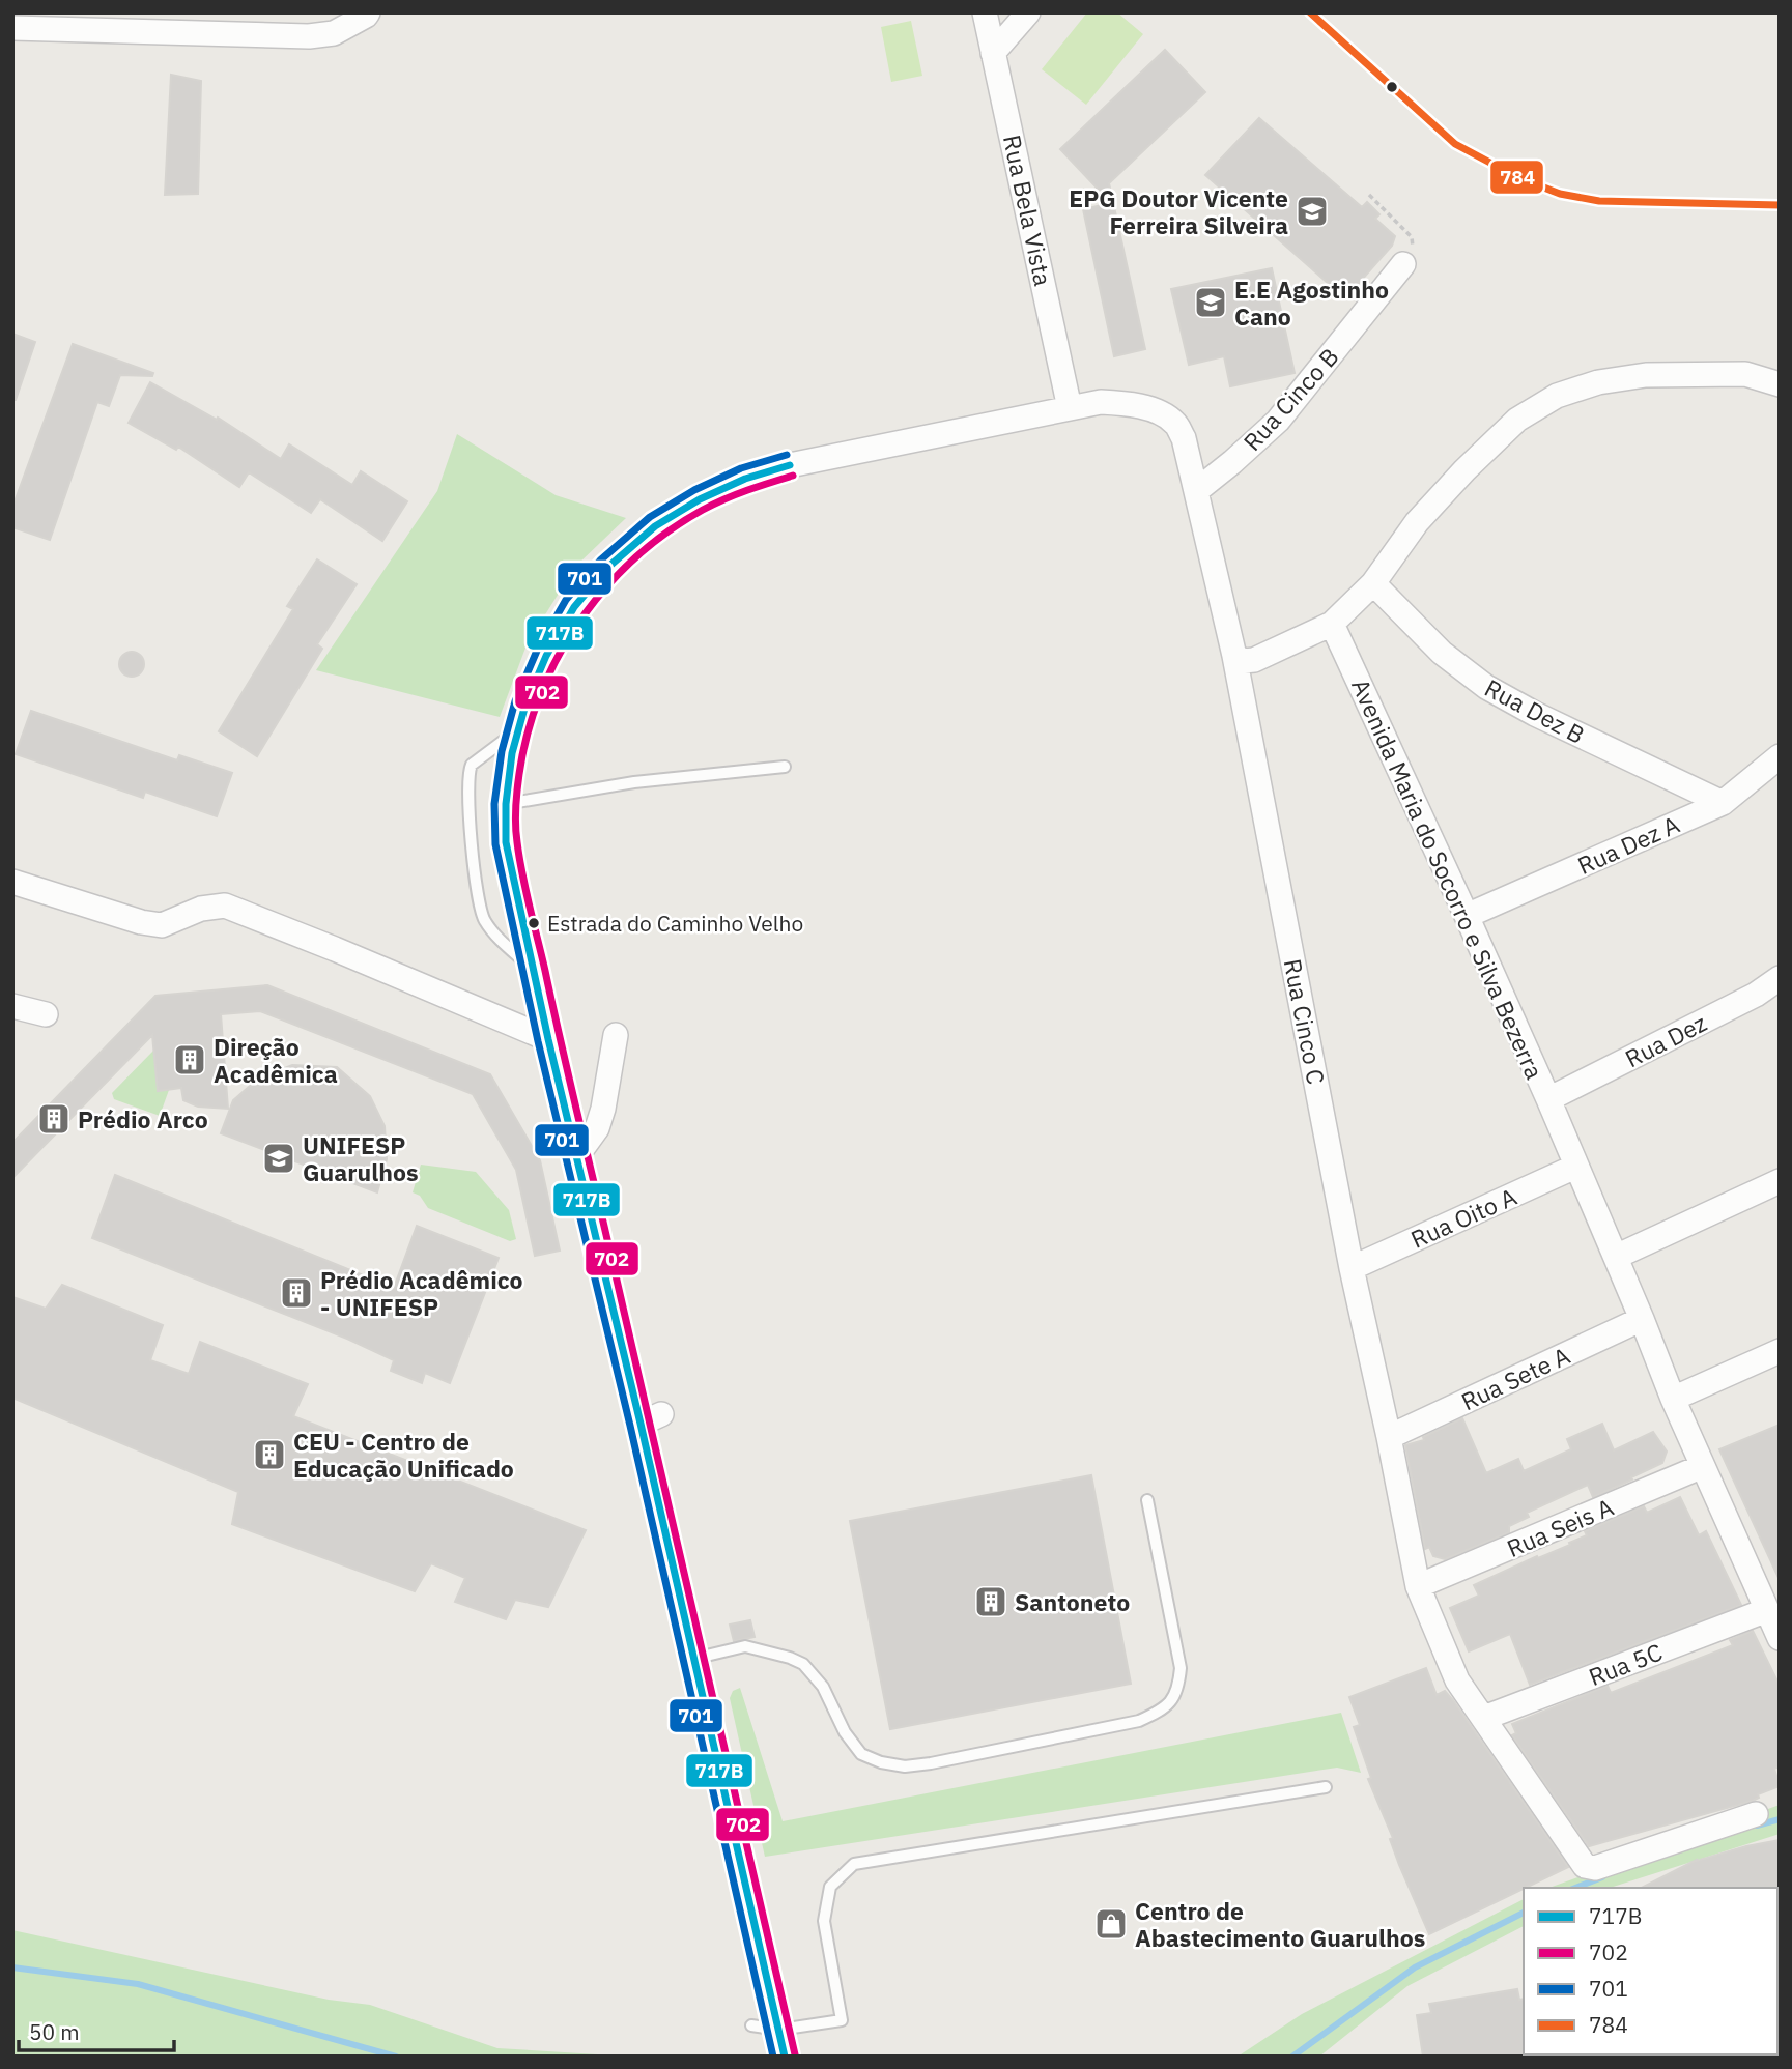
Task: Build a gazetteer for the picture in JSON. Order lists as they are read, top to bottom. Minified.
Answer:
{"streets":{"street":["Rua Bela Vista","Rua Cinco B","Rua Dez B","Rua Dez A","Avenida Maria do Socorro e Silva Bezerra","Rua Cinco C","Rua Dez","Rua Oito A","Rua Sete A","Rua Seis A","Rua 5C"]},"crossings":[["Rua Bela Vista","Rua Cinco C"],["Rua Cinco B","Rua Cinco C"],["Rua Dez B","Rua Dez A"],["Rua Dez A","Avenida Maria do Socorro e Silva Bezerra"],["Avenida Maria do Socorro e Silva Bezerra","Rua Dez"],["Avenida Maria do Socorro e Silva Bezerra","Rua Oito A"],["Avenida Maria do Socorro e Silva Bezerra","Rua Sete A"],["Avenida Maria do Socorro e Silva Bezerra","Rua Seis A"],["Avenida Maria do Socorro e Silva Bezerra","Rua 5C"],["Rua Cinco C","Rua Oito A"],["Rua Cinco C","Rua Sete A"],["Rua Cinco C","Rua Seis A"],["Rua Cinco C","Rua 5C"]],"places":{"school or university":["EPG Doutor Vicente Ferreira Silveira","E.E Agostinho Cano","UNIFESP Guarulhos"],"other":["Estrada do Caminho Velho"],"building":["Direção Acadêmica","Prédio Arco","Prédio Acadêmico - UNIFESP","CEU - Centro de Educação Unificado","Santoneto"],"shop":["Centro de Abastecimento Guarulhos"]},"lines":["transit line 784","transit line 701","transit line 717B","transit line 702"],"legend":["717B","702","701","784"],"scale_bar":"50 m"}
